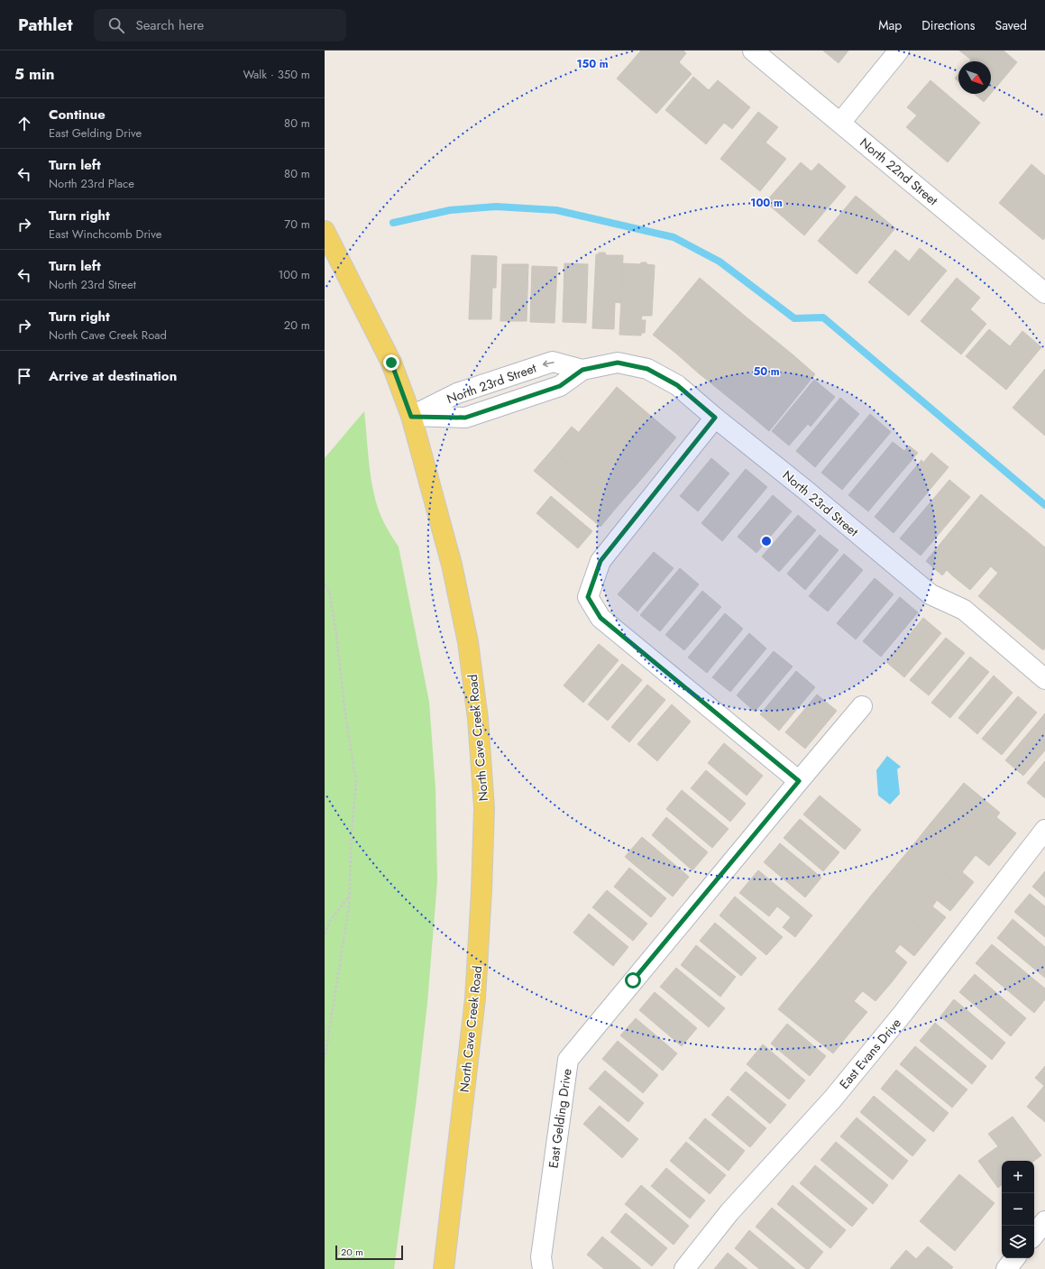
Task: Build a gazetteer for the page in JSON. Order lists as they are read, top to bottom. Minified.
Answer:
{"streets":{"main road":["North Cave Creek Road"],"street":["North 22nd Street","North 23rd Street","East Evans Drive","East Gelding Drive"]},"crossings":[["North 23rd Street","North Cave Creek Road"]],"scale_bar":"20 m","north":"bottom right","page":{"header":"Pathlet","search":"Search here","nav":["Map","Directions","Saved"],"heading":["5 min","Walk · 350 m"],"list":[["Continue","East Gelding Drive","80 m"],["Turn left","North 23rd Place","80 m"],["Turn right","East Winchcomb Drive","70 m"],["Turn left","North 23rd Street","100 m"],["Turn right","North Cave Creek Road","20 m"],"Arrive at destination"],"map_buttons":["+","−"],"scale":"20 m"},"rings":["150 m","100 m","50 m"]}
